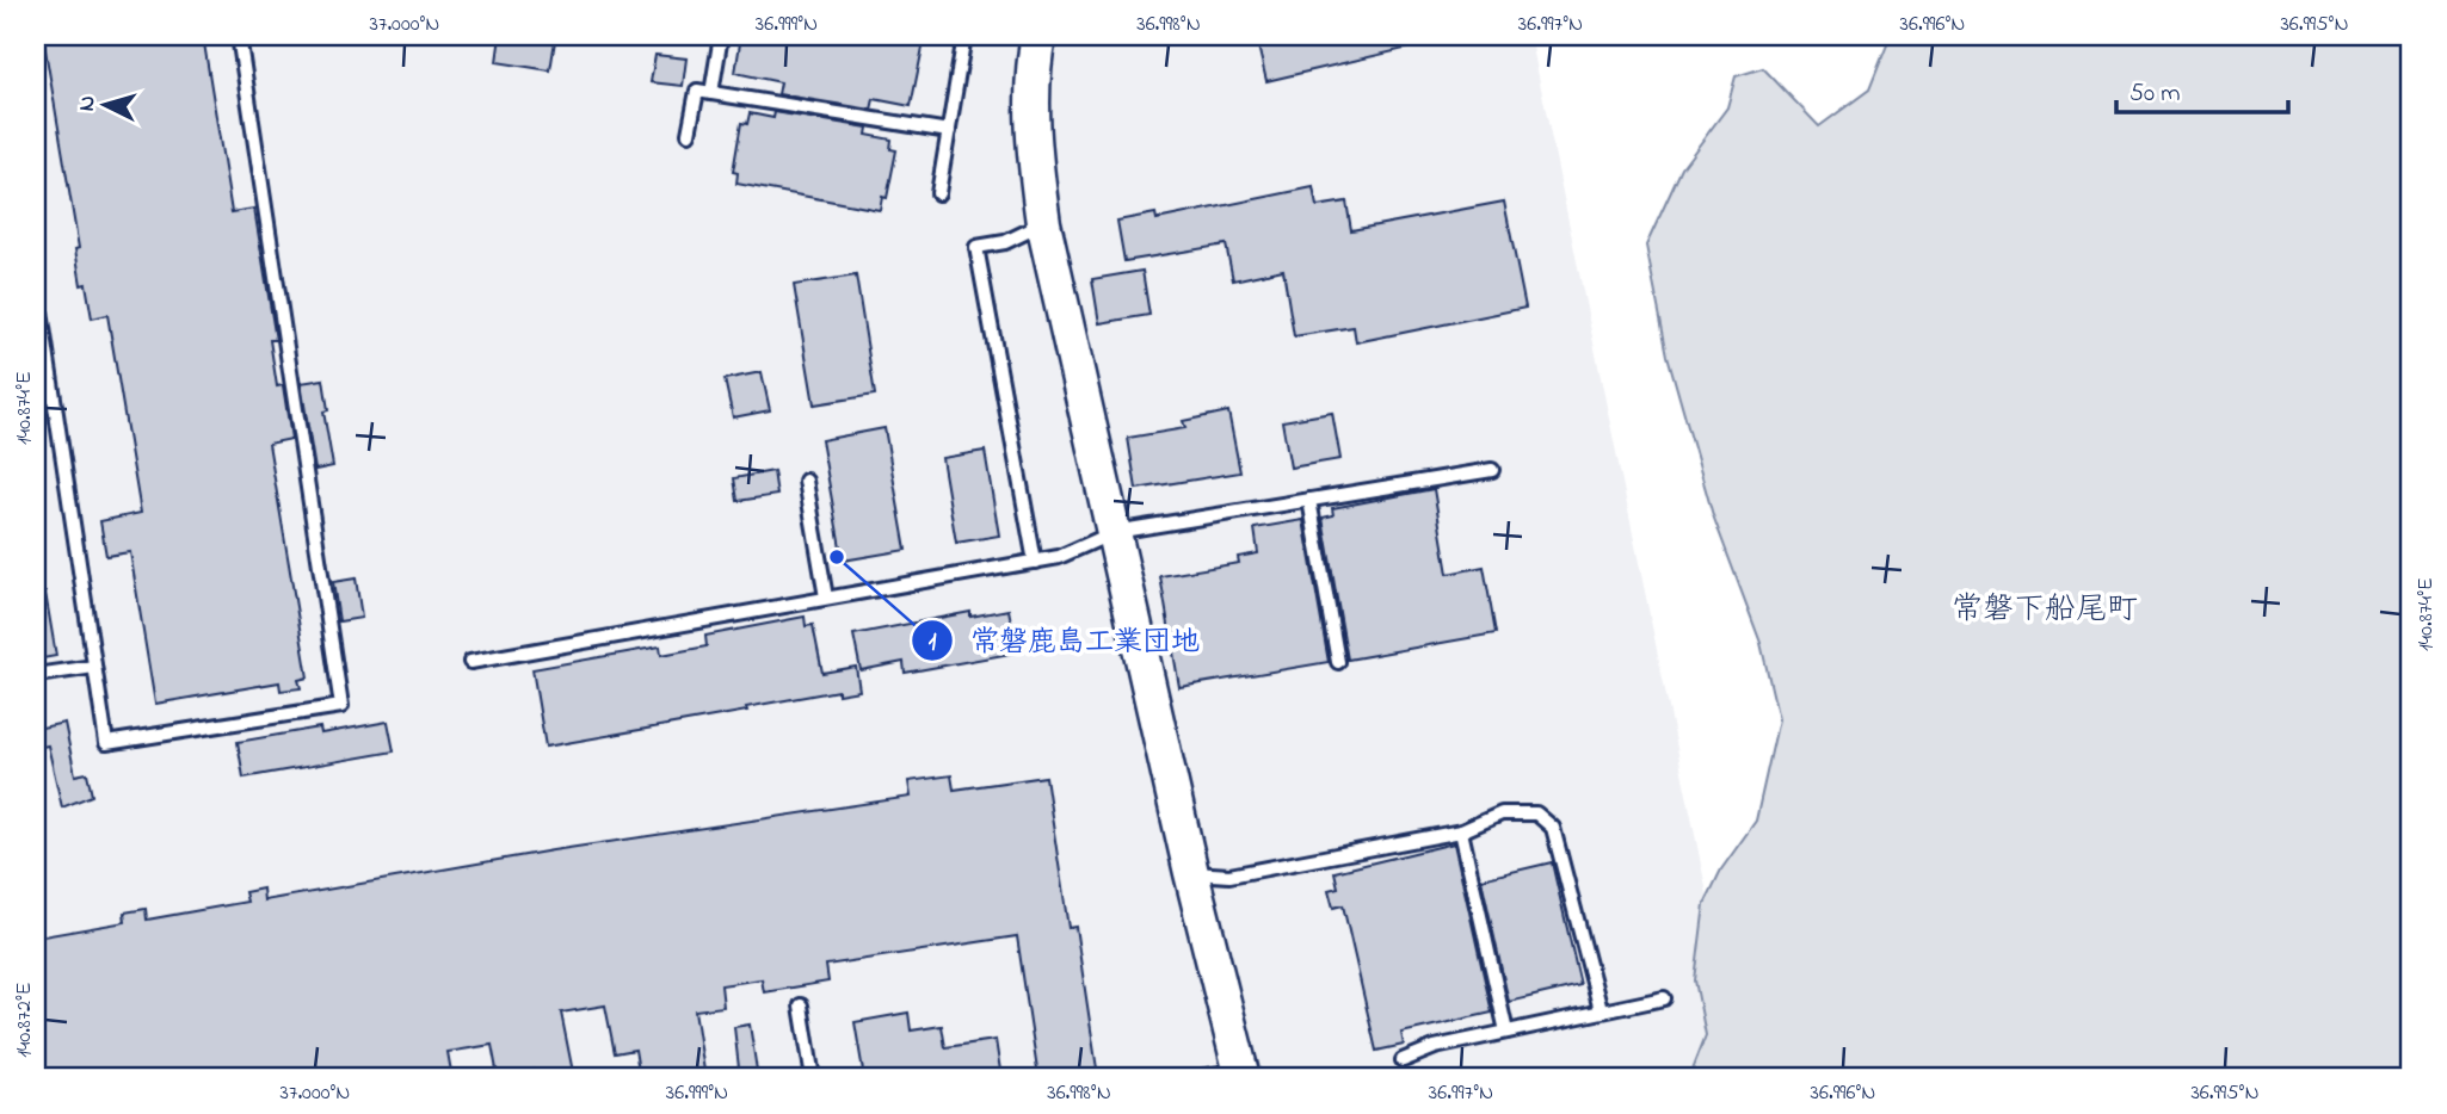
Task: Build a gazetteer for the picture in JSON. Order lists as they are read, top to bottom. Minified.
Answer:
{"districts":["常磐下船尾町"],"places":["常磐鹿島工業団地"],"scale_bar":"50 m","north":"left","coordinates":["37.000°N","36.999°N","36.998°N","36.997°N","36.996°N","36.995°N","140.874°E","140.872°E"]}
